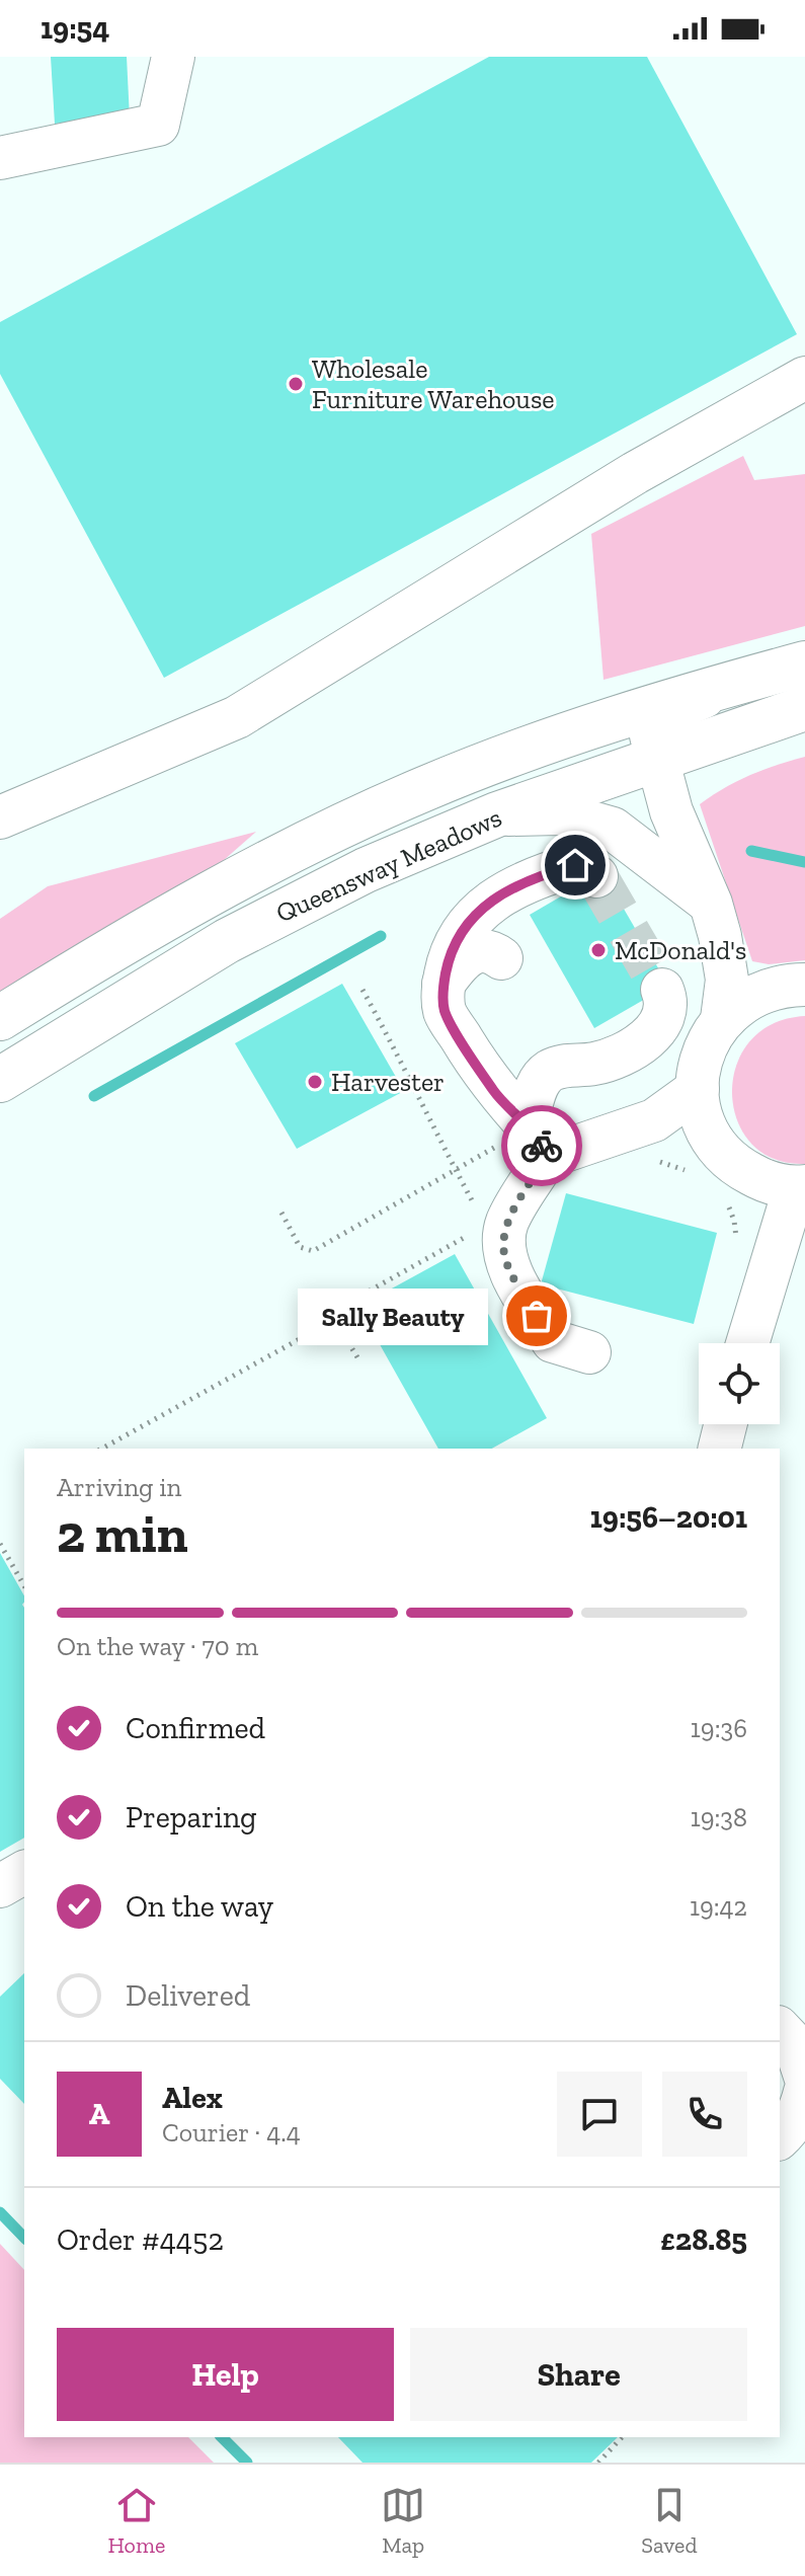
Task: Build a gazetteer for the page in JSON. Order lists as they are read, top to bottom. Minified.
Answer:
{"streets":{"main road":["Queensway Meadows"]},"places":["Wholesale Furniture Warehouse","McDonald's","Harvester","Sally Beauty"],"page":{"status":"19:54","bubble":"Sally Beauty","heading":["2 min","Arriving in","19:56–20:01"],"panel":["Alex","Courier · 4.4","Order #4452","£28.85"],"bar":"On the way · 70 m","list":[["Confirmed","19:36"],["Preparing","19:38"],["On the way","19:42"],"Delivered"],"round":"A","buttons":["Help","Share"],"tabs":["Home","Map","Saved"]}}
